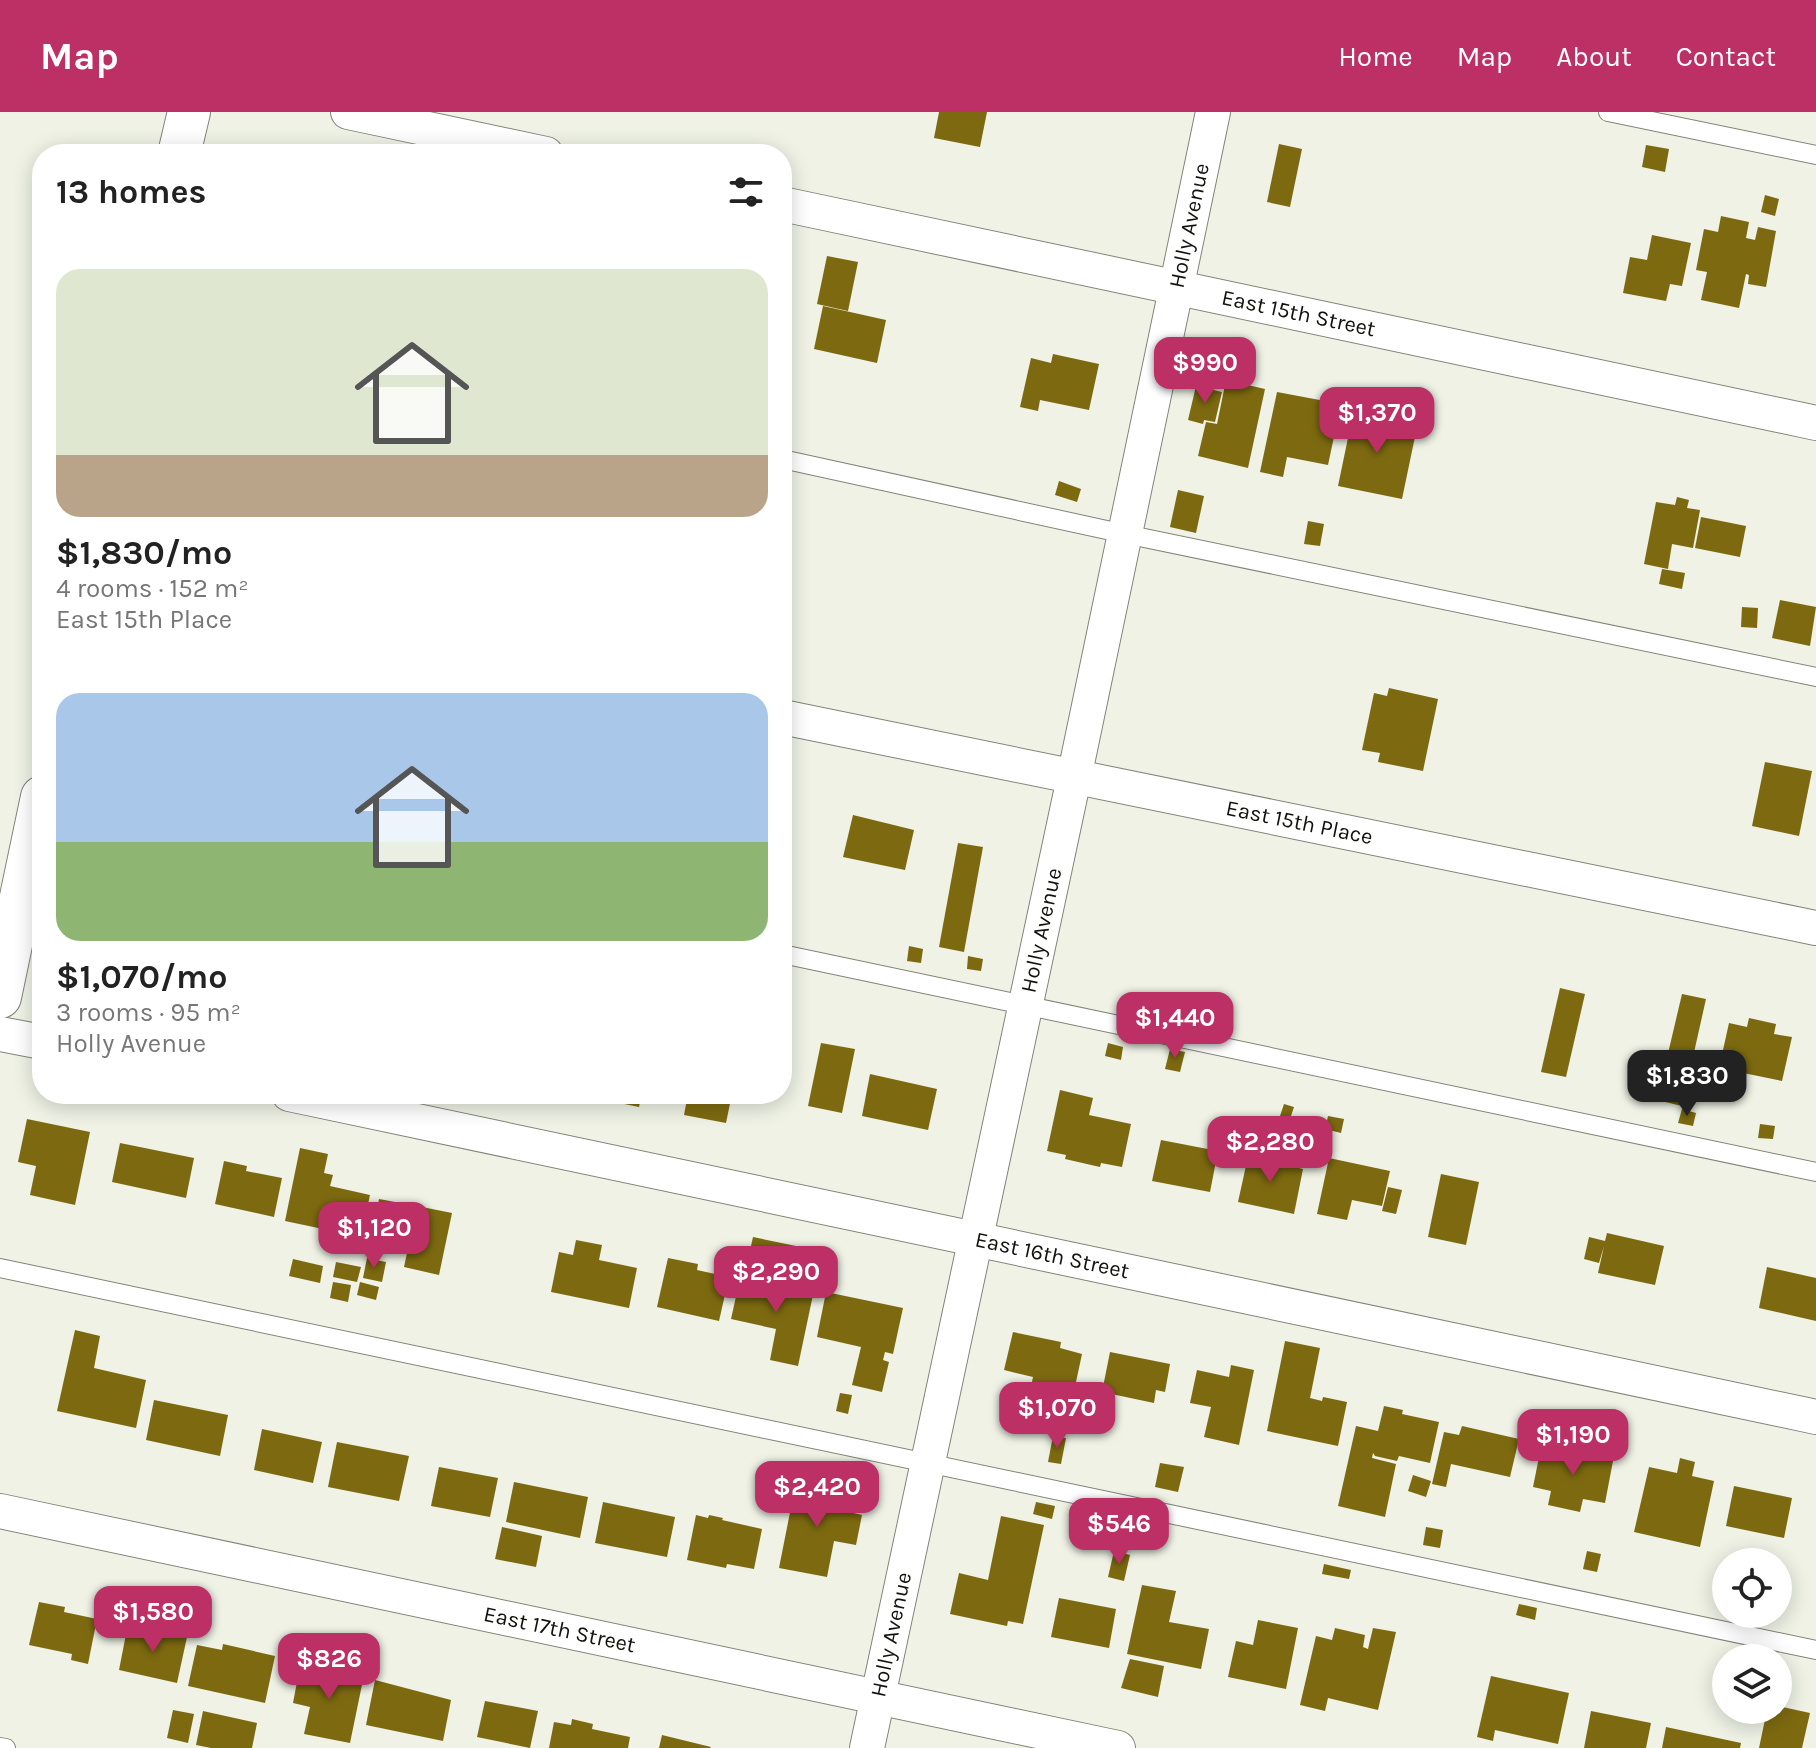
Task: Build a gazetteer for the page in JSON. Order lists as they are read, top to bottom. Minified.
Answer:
{"streets":{"street":["Holly Avenue","East 15th Street","East 15th Place","East 16th Street","East 17th Street"]},"crossings":[["Holly Avenue","East 15th Street"],["Holly Avenue","East 15th Place"],["Holly Avenue","East 16th Street"],["Holly Avenue","East 17th Street"]],"page":{"header":"Map","nav":["Home","Map","About","Contact"],"heading":"13 homes","list":[{"name":"$1,830/mo","note":"4 rooms · 152 m² · East 15th Place"},{"name":"$1,070/mo","note":"3 rooms · 95 m² · Holly Avenue"}],"price":["$990","$1,370","$1,440","$1,830","$2,280","$1,120","$2,290","$1,070","$1,190","$2,420","$546","$1,580","$826"]}}
